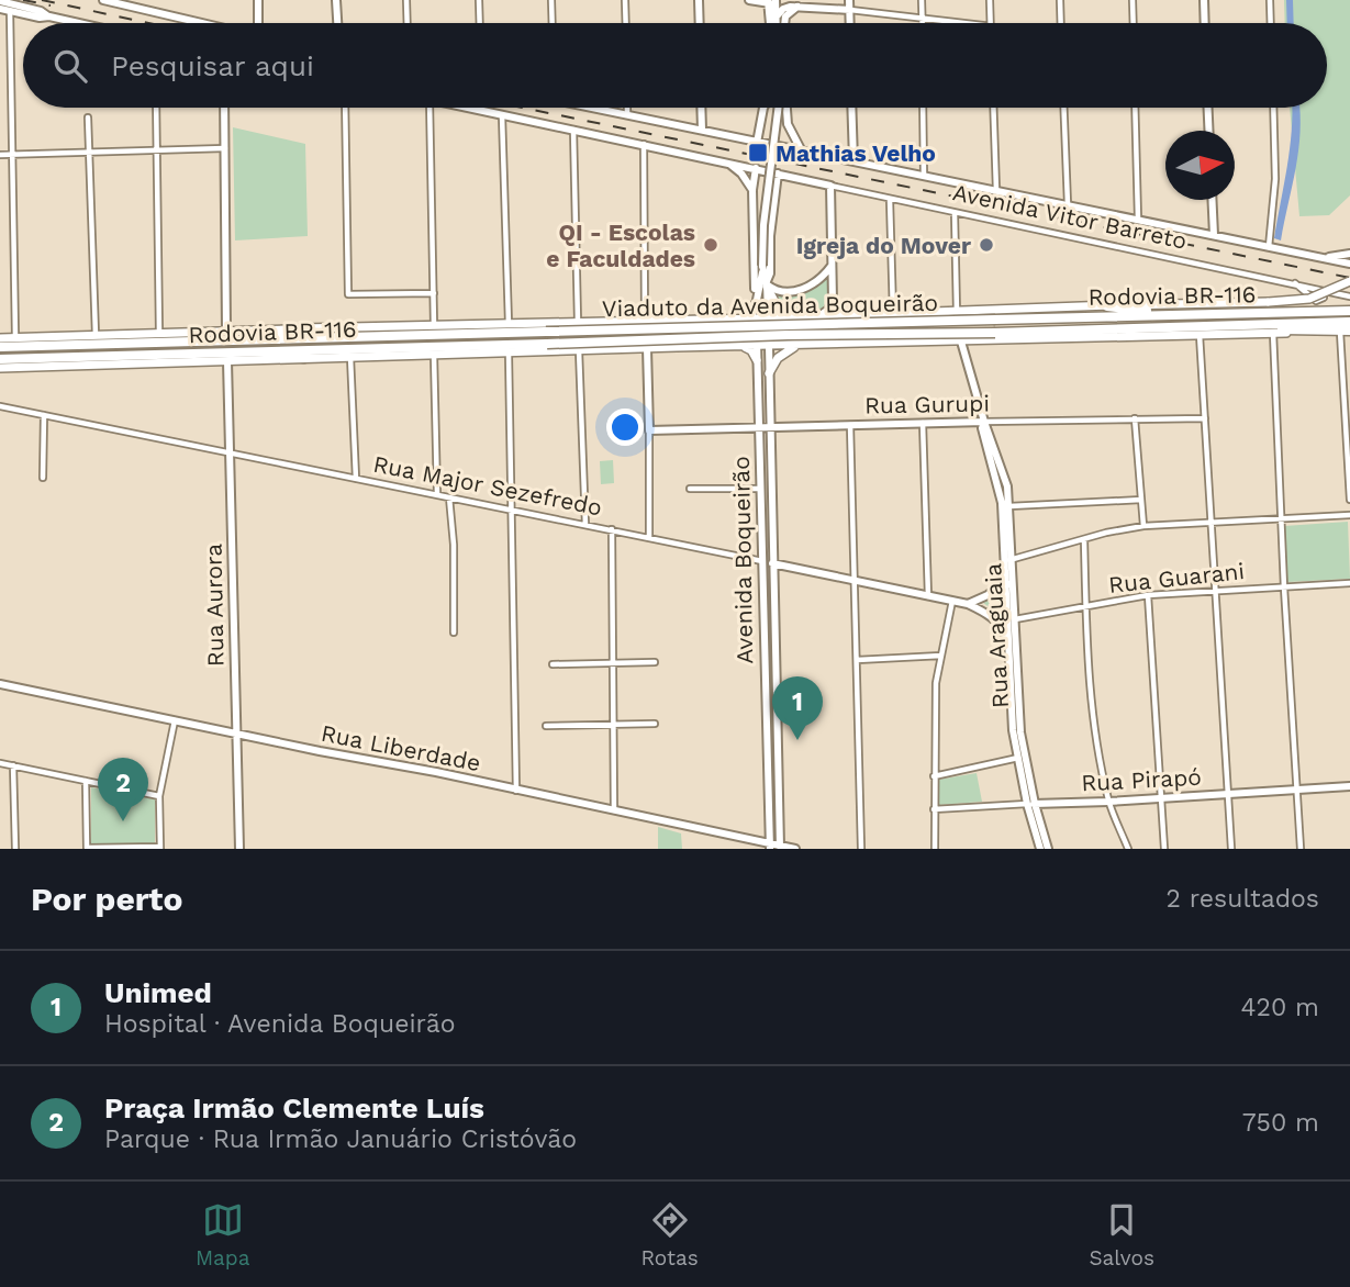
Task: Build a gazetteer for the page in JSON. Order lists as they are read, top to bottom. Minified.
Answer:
{"streets":{"highway":["Rodovia BR-116","Viaduto da Avenida Boqueirão"],"main road":["Avenida Vitor Barreto","Rua Gurupi","Rua Major Sezefredo","Avenida Boqueirão","Rua Aurora","Rua Araguaia","Rua Liberdade","Rua Pirapó"],"street":["Rua Guarani"]},"crossings":[["Rodovia BR-116","Viaduto da Avenida Boqueirão"],["Rua Gurupi","Avenida Boqueirão"],["Rua Gurupi","Rua Araguaia"],["Rua Major Sezefredo","Avenida Boqueirão"],["Rua Major Sezefredo","Rua Guarani"],["Rua Major Sezefredo","Rua Aurora"],["Rua Major Sezefredo","Rua Araguaia"],["Avenida Boqueirão","Rua Liberdade"],["Rua Guarani","Rua Araguaia"],["Rua Aurora","Rua Liberdade"],["Rua Araguaia","Rua Pirapó"]],"places":{"transit":["Mathias Velho"],"other":["QI - Escolas e Faculdades","Igreja do Mover"]},"north":"right","page":{"search":"Pesquisar aqui","pins":["1","2"],"heading":["Por perto","2 resultados"],"list":[{"mark":"1","name":"Unimed","note":"Hospital · Avenida Boqueirão","value":"420 m"},{"mark":"2","name":"Praça Irmão Clemente Luís","note":"Parque · Rua Irmão Januário Cristóvão","value":"750 m"}],"nav":["Mapa","Rotas","Salvos"]}}
